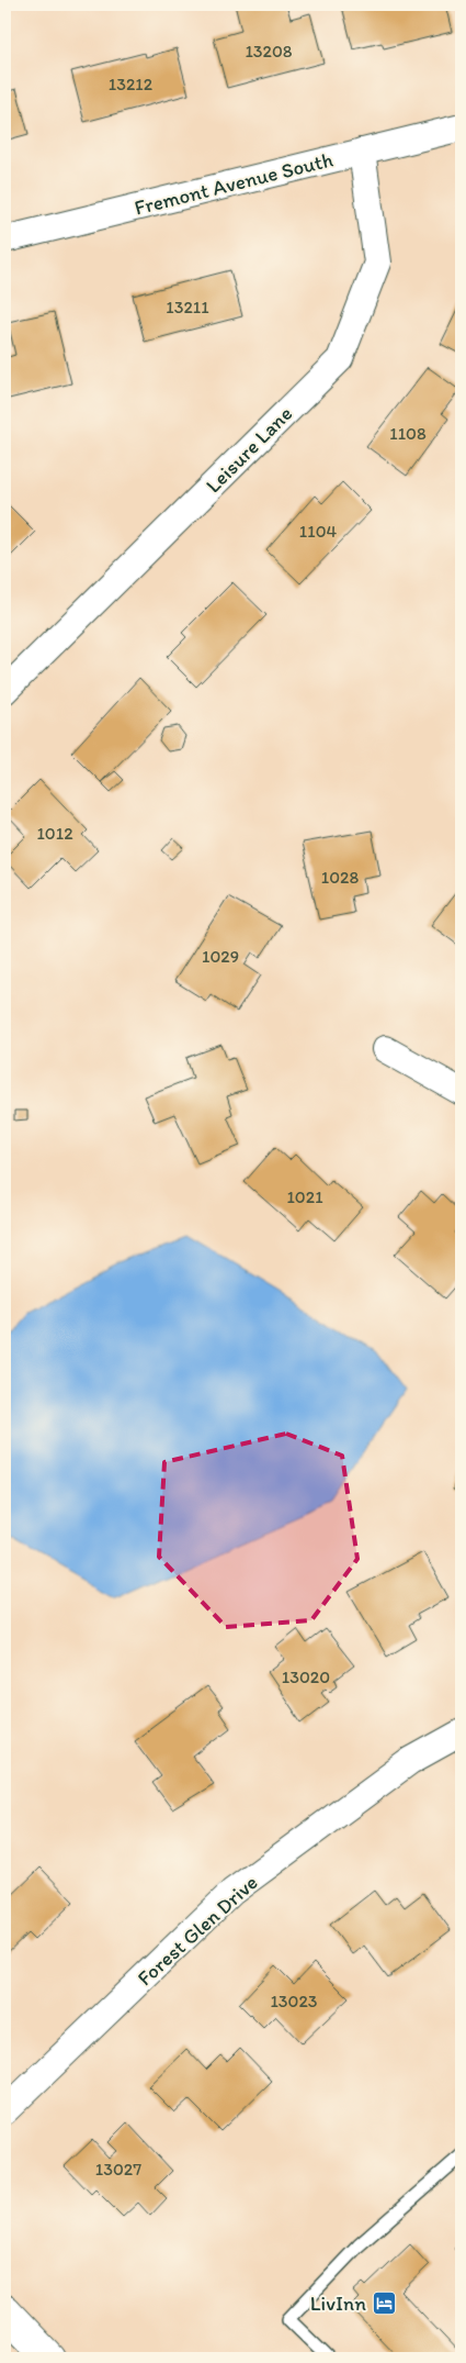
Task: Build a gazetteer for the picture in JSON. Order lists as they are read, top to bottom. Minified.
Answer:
{"streets":{"street":["Fremont Avenue South","Leisure Lane","Forest Glen Drive"]},"crossings":[["Fremont Avenue South","Leisure Lane"]],"places":{"hotel":["LivInn"]},"house_numbers":["13208","13212","13211","1108","1104","1012","1028","1029","1021","13020","13023","13027"]}
